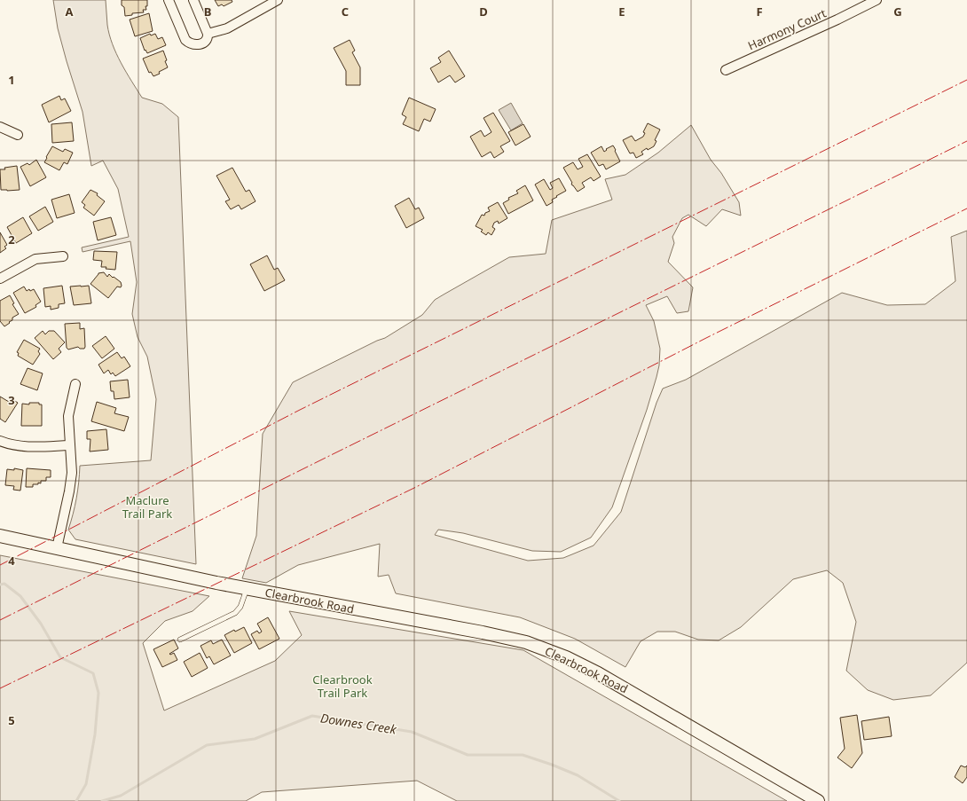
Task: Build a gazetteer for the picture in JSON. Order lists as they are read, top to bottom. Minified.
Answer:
{"streets":{"main road":["Clearbrook Road"],"street":["Harmony Court"]},"water":["Downes Creek"],"parks":["Maclure Trail Park","Clearbrook Trail Park"],"grid":{"columns":["A","B","C","D","E","F","G"],"rows":["1","2","3","4","5"]}}
